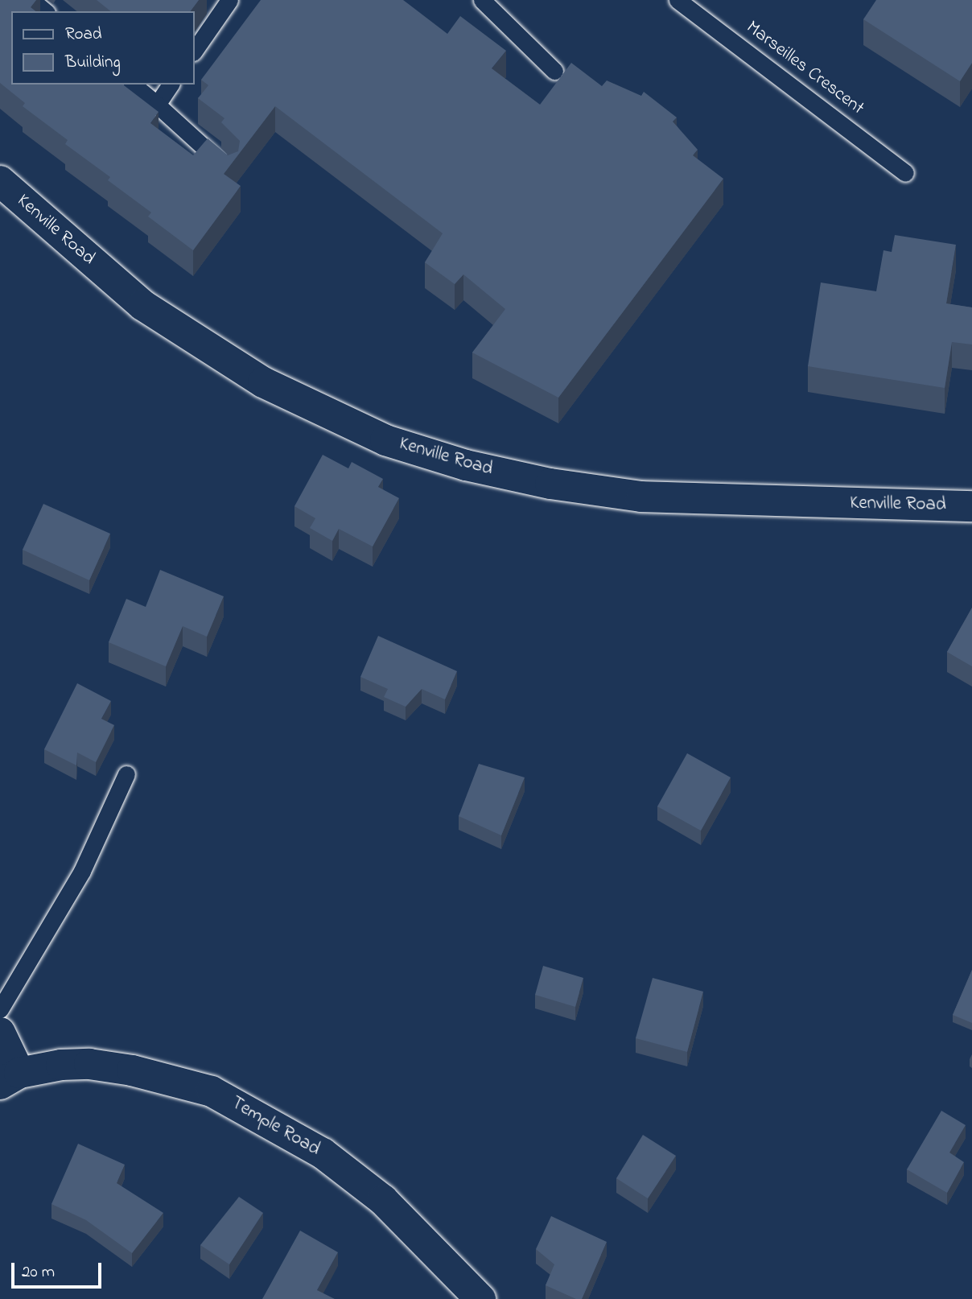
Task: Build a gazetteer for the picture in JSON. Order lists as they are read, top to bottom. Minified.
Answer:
{"streets":{"street":["Kenville Road","Temple Road"],"lane":["Marseilles Crescent"]},"legend":["Road","Building"],"scale_bar":"20 m"}
